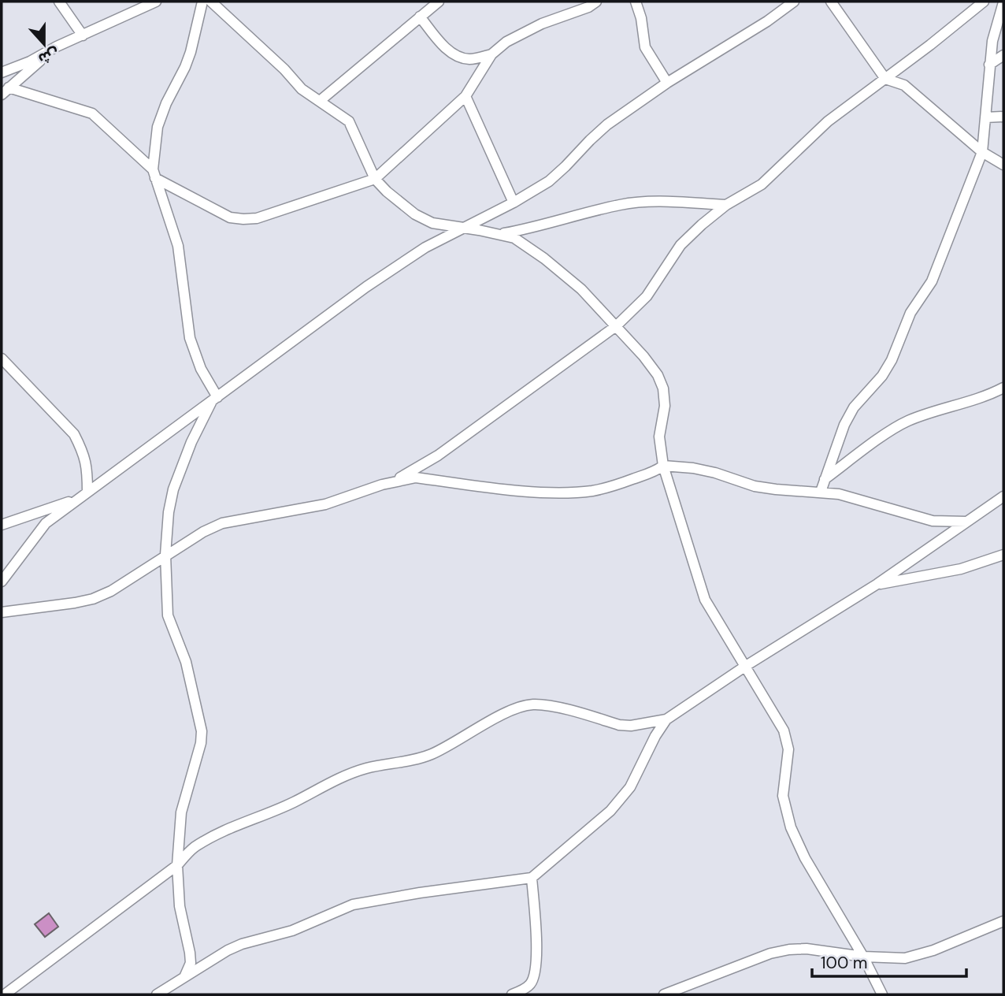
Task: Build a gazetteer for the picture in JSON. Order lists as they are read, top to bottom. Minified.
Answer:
{"scale_bar":"100 m","north":"bottom"}
